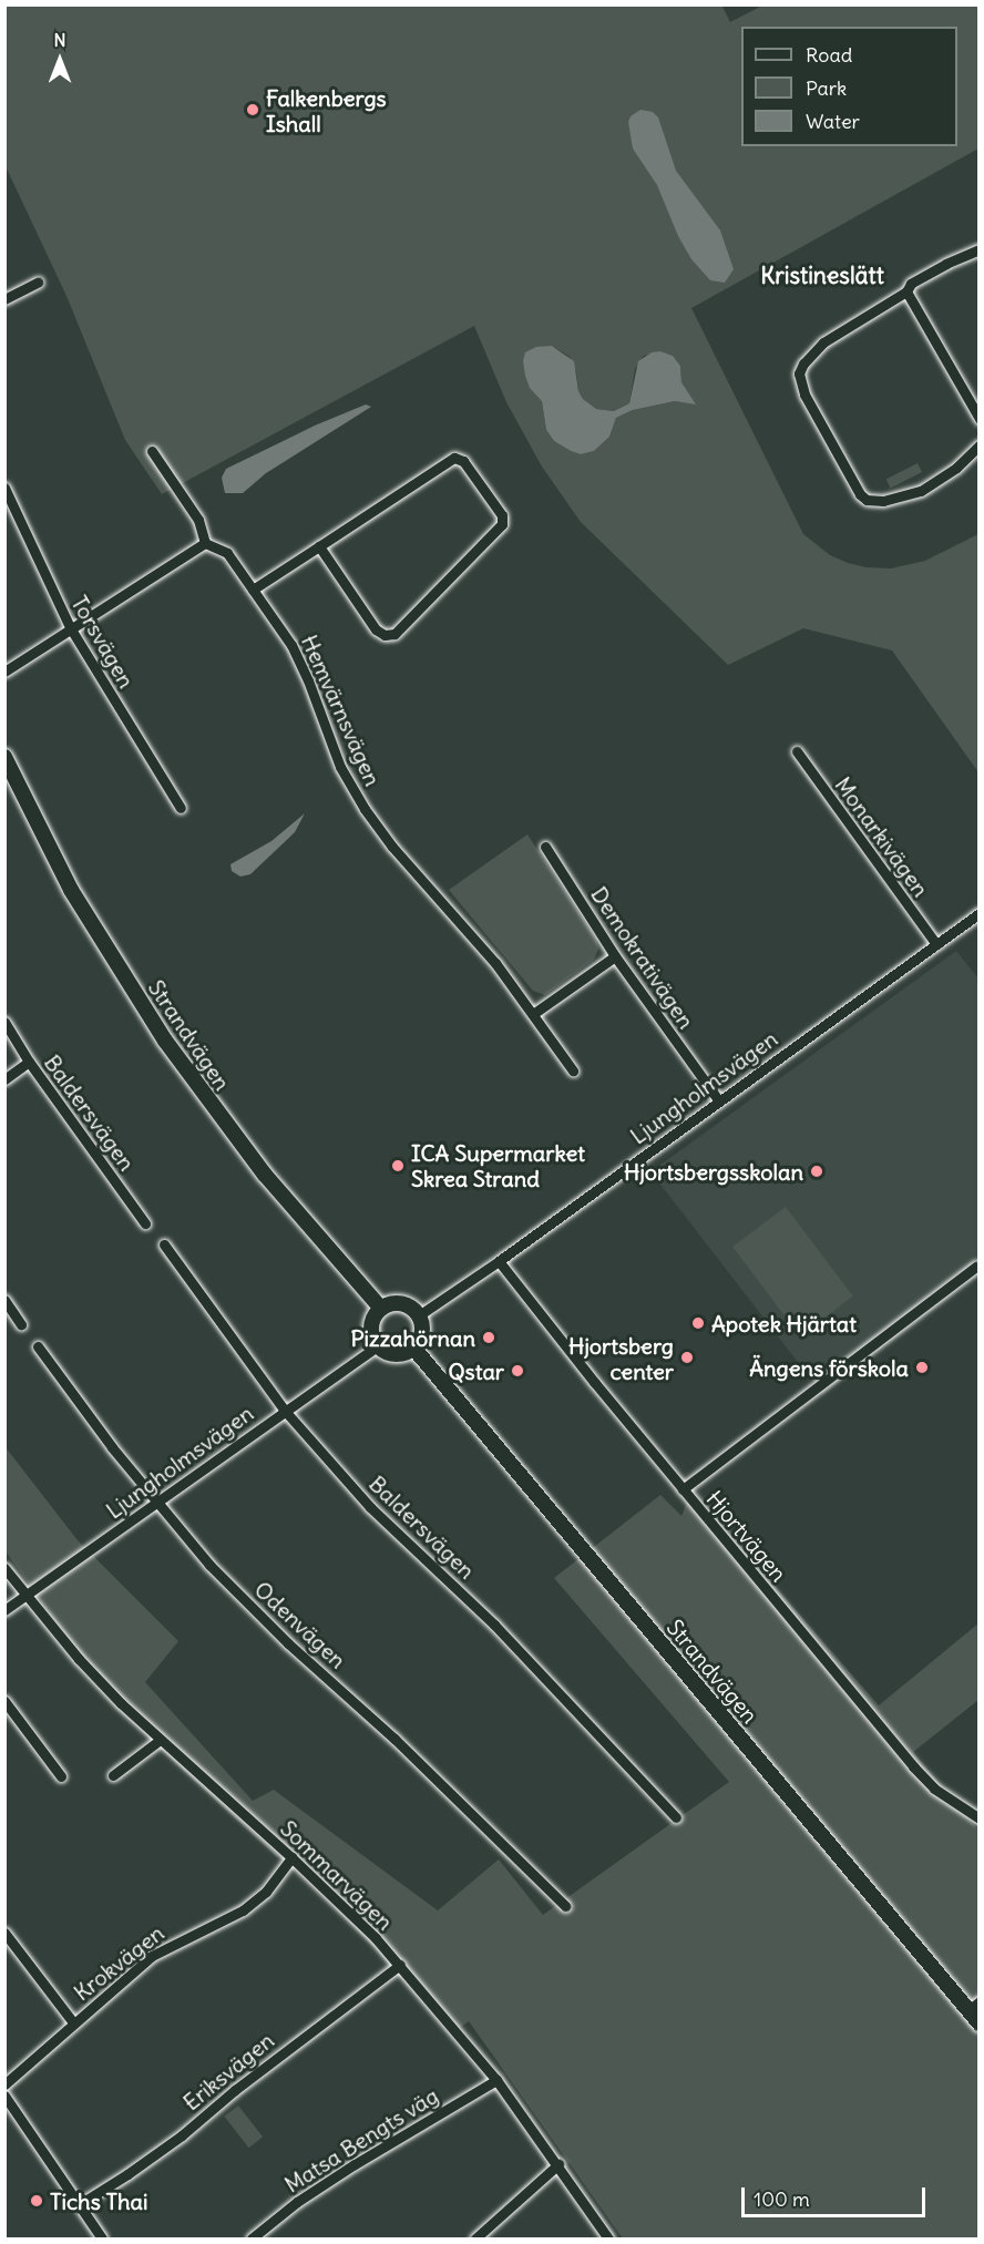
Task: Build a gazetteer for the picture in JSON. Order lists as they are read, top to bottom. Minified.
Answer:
{"streets":{"street":["Torsvägen","Hemvärnsvägen","Monarkivägen","Demokrativägen","Strandvägen","Ljungholmsvägen","Baldersvägen","Hjortvägen","Odenvägen","Sommarvägen","Krokvägen","Eriksvägen","Matsa Bengts väg"]},"crossings":[["Monarkivägen","Ljungholmsvägen"],["Demokrativägen","Ljungholmsvägen"],["Strandvägen","Ljungholmsvägen"],["Ljungholmsvägen","Baldersvägen"],["Ljungholmsvägen","Hjortvägen"],["Ljungholmsvägen","Odenvägen"],["Ljungholmsvägen","Sommarvägen"],["Sommarvägen","Krokvägen"],["Sommarvägen","Eriksvägen"],["Sommarvägen","Matsa Bengts väg"]],"districts":["Kristineslätt"],"places":["Falkenbergs Ishall","ICA Supermarket Skrea Strand","Hjortsbergsskolan","Apotek Hjärtat","Pizzahörnan","Hjortsberg center","Ängens förskola","Qstar","Tichs Thai"],"legend":["Road","Park","Water"],"scale_bar":"100 m","north":"top"}
